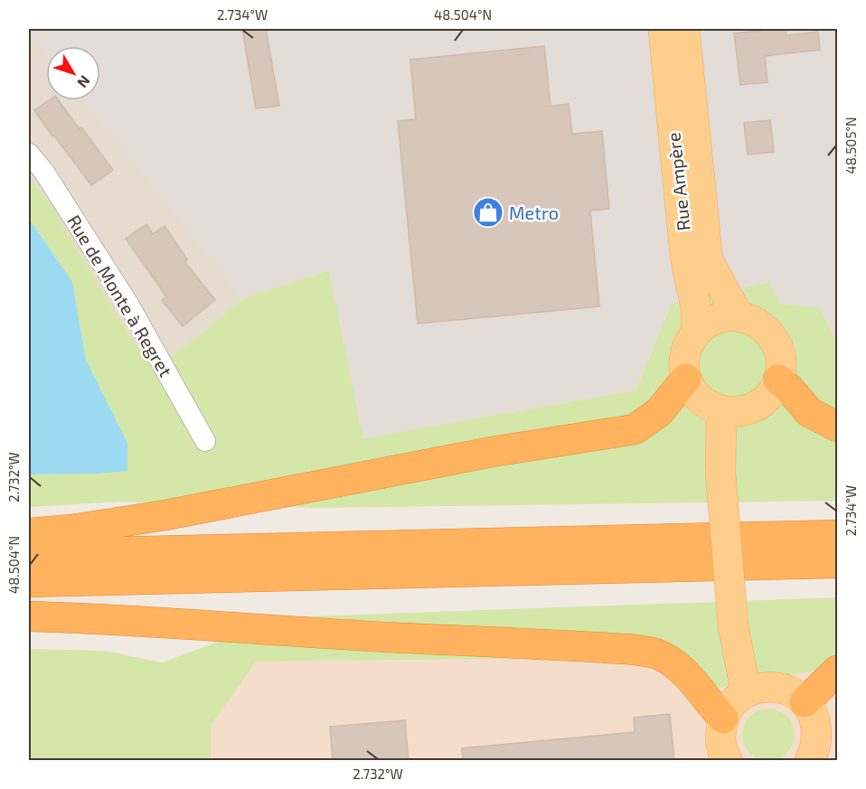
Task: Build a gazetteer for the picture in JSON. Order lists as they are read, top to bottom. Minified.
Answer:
{"streets":{"main road":["Rue Ampère"],"street":["Rue de Monte à Regret"]},"places":{"shop":["Metro"]},"north":"bottom right","coordinates":["2.734°W","48.504°N","48.505°N","2.732°W"]}
